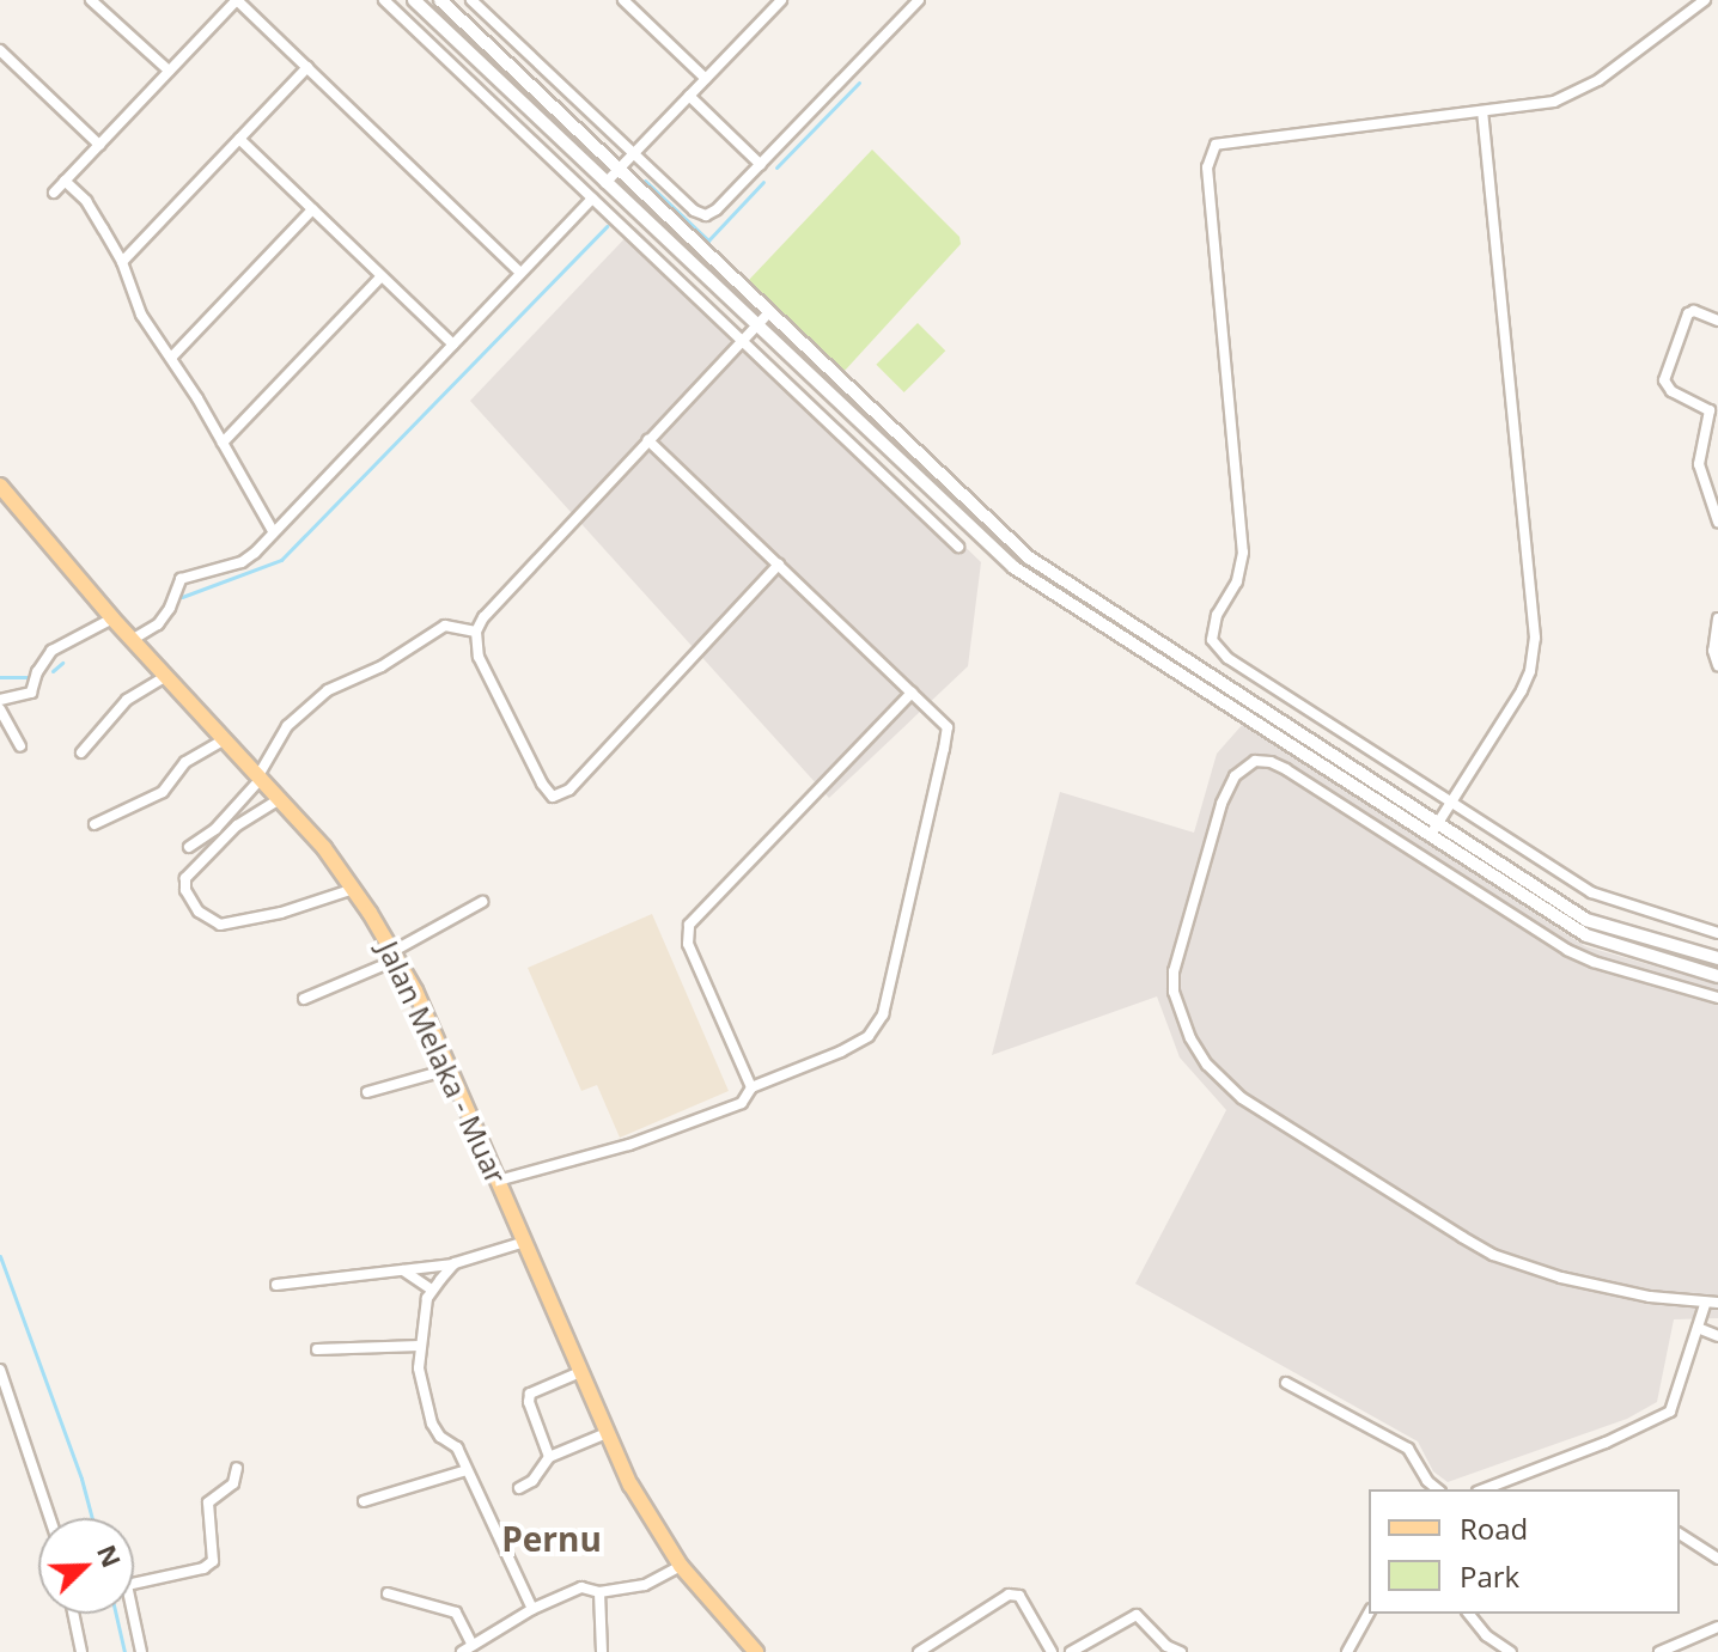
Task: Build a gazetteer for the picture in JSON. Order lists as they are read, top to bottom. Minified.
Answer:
{"streets":{"main road":["Jalan Melaka - Muar"]},"districts":["Pernu"],"legend":["Road","Park"],"north":"top right"}
